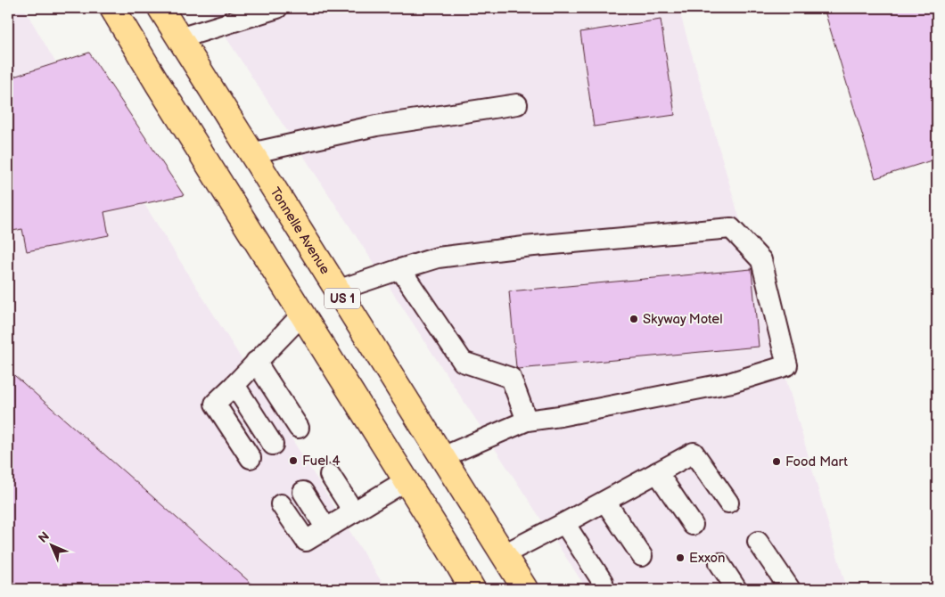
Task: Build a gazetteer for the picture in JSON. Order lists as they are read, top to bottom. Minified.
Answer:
{"streets":{"highway":["Tonnelle Avenue","US 1"]},"places":["Skyway Motel","Fuel 4","Food Mart","Exxon"],"north":"top left"}
